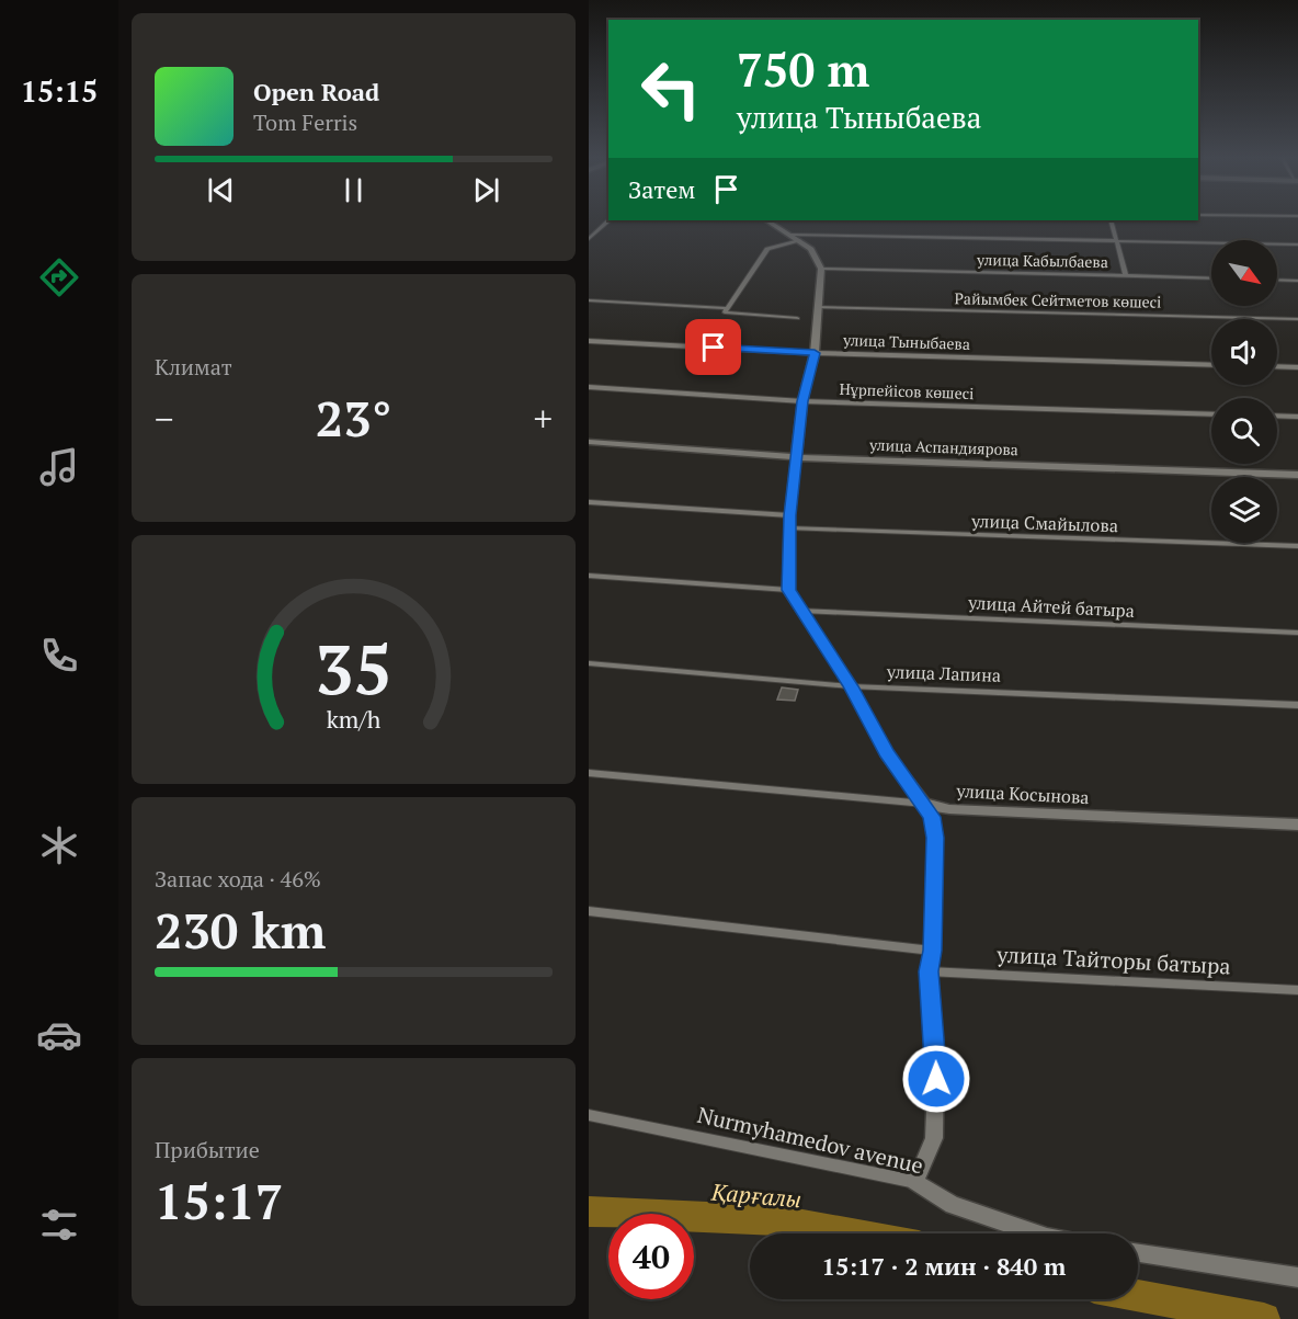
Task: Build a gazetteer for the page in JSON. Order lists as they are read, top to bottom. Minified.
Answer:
{"streets":{"street":["улица Кабылбаева","Райымбек Сейтметов көшесі","улица Тыныбаева","Нұрпейісов көшесі","улица Аспандиярова","улица Смайылова","улица Айтей батыра","улица Лапина","улица Косынова","улица Тайторы батыра","Nurmyhamedov avenue"]},"water":["Қарғалы"],"north":"bottom right","page":{"tabs":"15:15","turn":["750 m","улица Тыныбаева"],"song":["Open Road","Tom Ferris"],"then":"Затем","tile":["Климат",["Запас хода · 46%","230 km"],["Прибытие","15:17"]],"heat":["−","23°","+"],"limit":"40","trip":"15:17 · 2 мин · 840 m","gauge":["35","km/h"]}}
